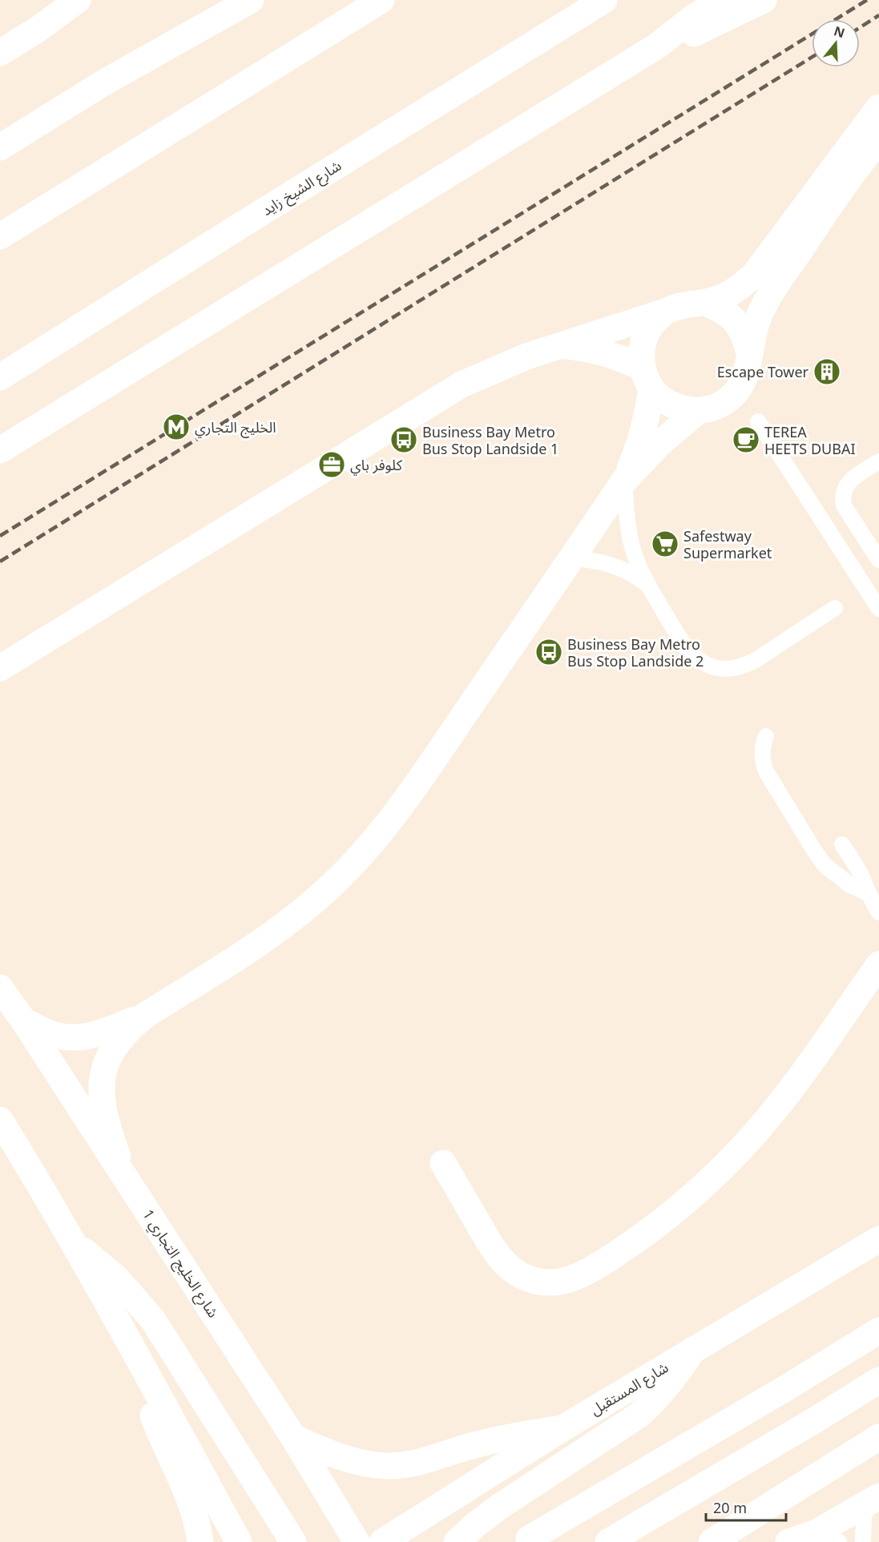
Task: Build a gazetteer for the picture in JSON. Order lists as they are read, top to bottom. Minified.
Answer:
{"streets":{"main road":["شارع الشيخ زايد","شارع الخليج التجاري 1","شارع المستقبل"]},"places":{"building":["Escape Tower"],"metro station":["الخليج التجاري"],"bus stop":["Business Bay Metro Bus Stop Landside 1","Business Bay Metro Bus Stop Landside 2"],"cafe":["TEREA HEETS DUBAI"],"office":["كلوفر باي"],"supermarket":["Safestway Supermarket"]},"scale_bar":"20 m","north":"top"}
